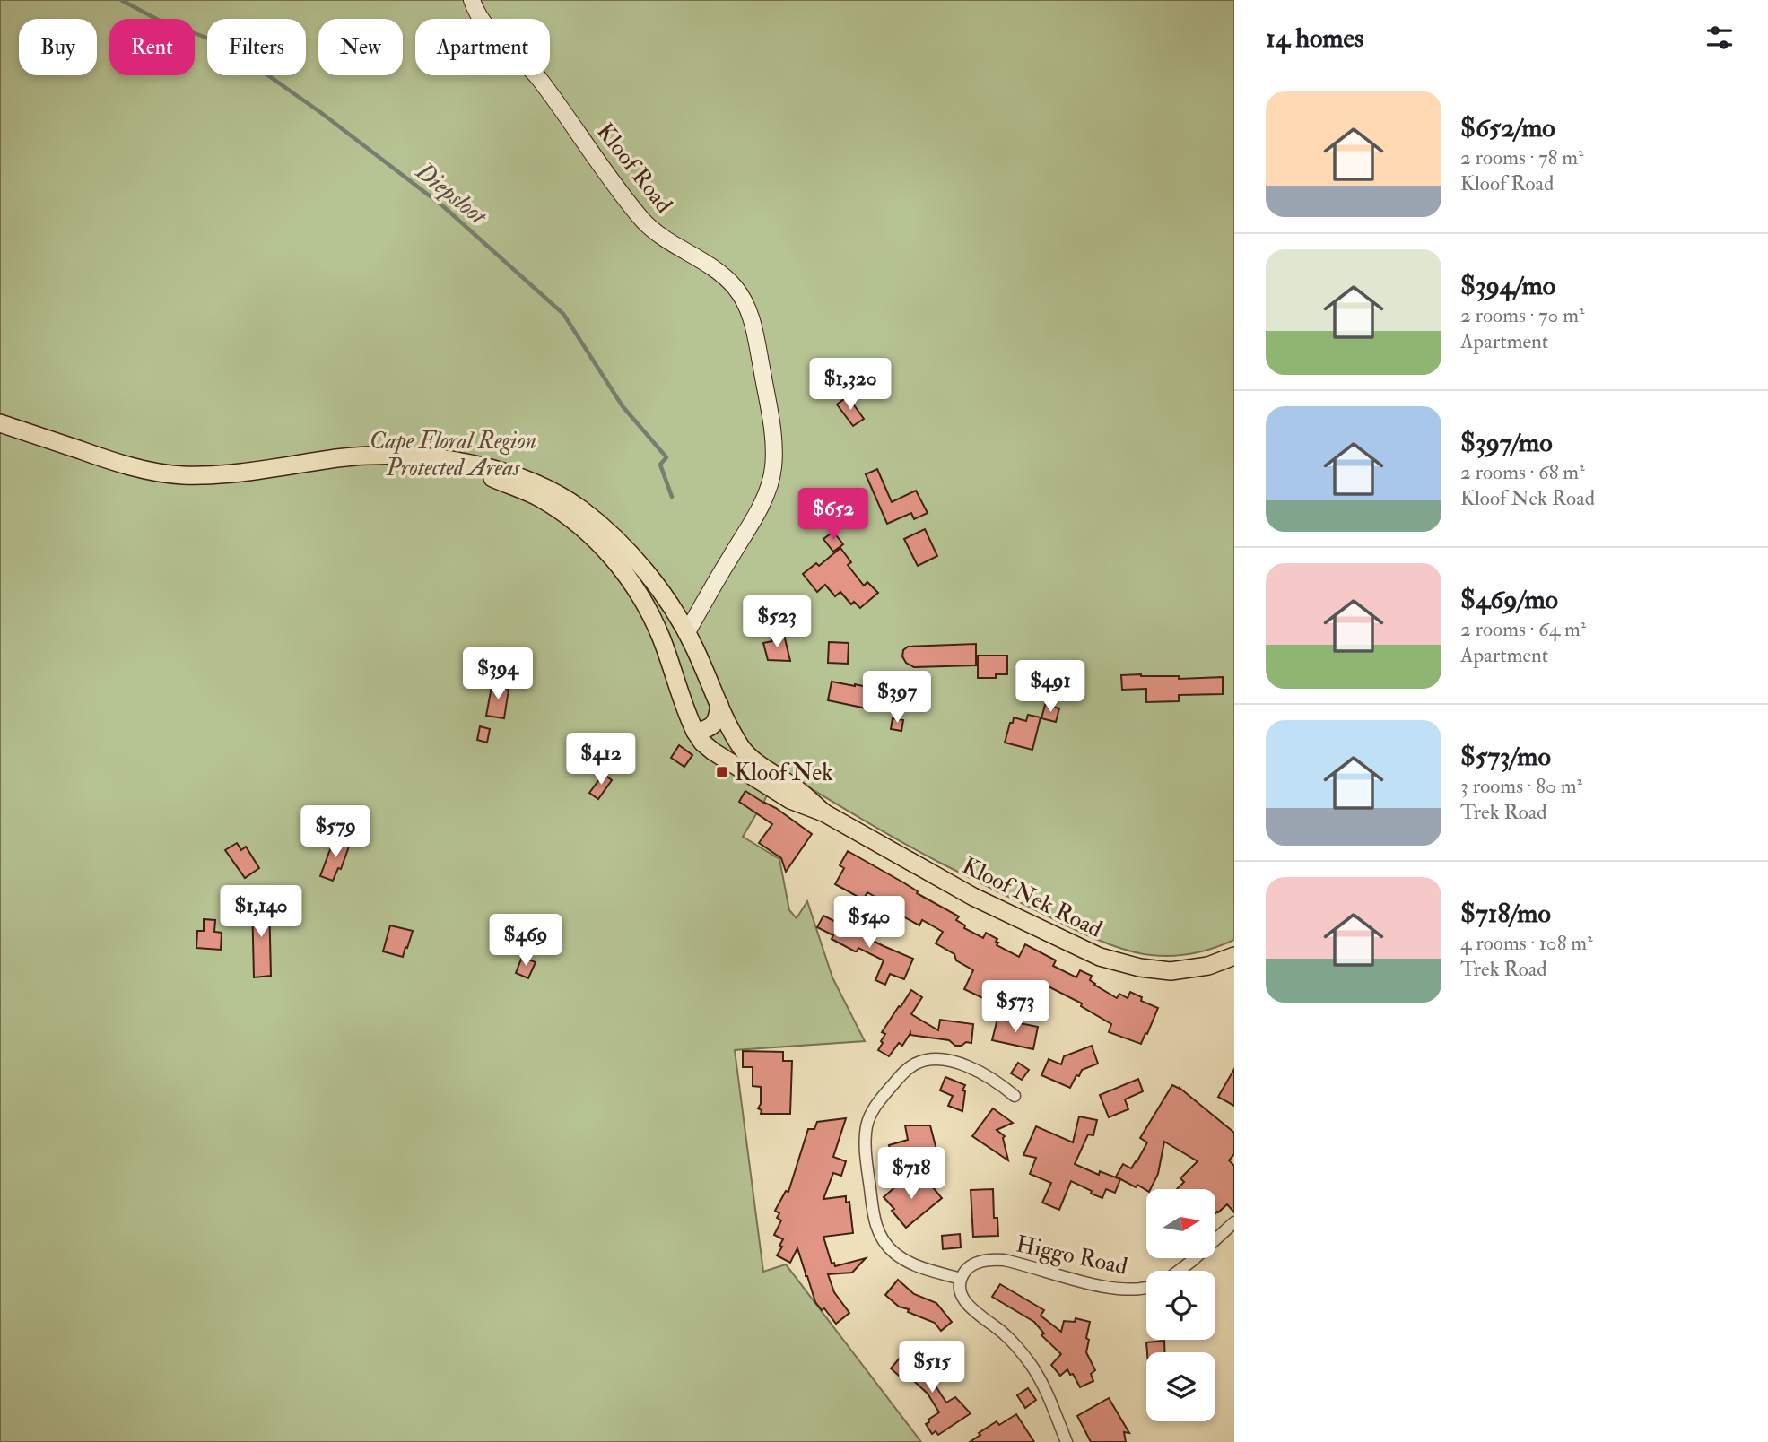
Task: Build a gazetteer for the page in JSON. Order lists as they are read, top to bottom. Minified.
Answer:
{"streets":{"main road":["Kloof Road","Kloof Nek Road"],"street":["Higgo Road"]},"crossings":[["Kloof Road","Kloof Nek Road"]],"water":["Diepsloot"],"parks":["Cape Floral Region Protected Areas"],"places":{"transit":["Kloof Nek"]},"north":"right","page":{"heading":"14 homes","chip":["Buy","Rent","Filters","New","Apartment"],"list":[{"name":"$652/mo","note":"2 rooms · 78 m² · Kloof Road"},{"name":"$394/mo","note":"2 rooms · 70 m² · Apartment"},{"name":"$397/mo","note":"2 rooms · 68 m² · Kloof Nek Road"},{"name":"$469/mo","note":"2 rooms · 64 m² · Apartment"},{"name":"$573/mo","note":"3 rooms · 80 m² · Trek Road"},{"name":"$718/mo","note":"4 rooms · 108 m² · Trek Road"}],"price":["$1,320","$652","$523","$394","$491","$397","$412","$579","$1,140","$540","$469","$573","$718","$515"]}}
